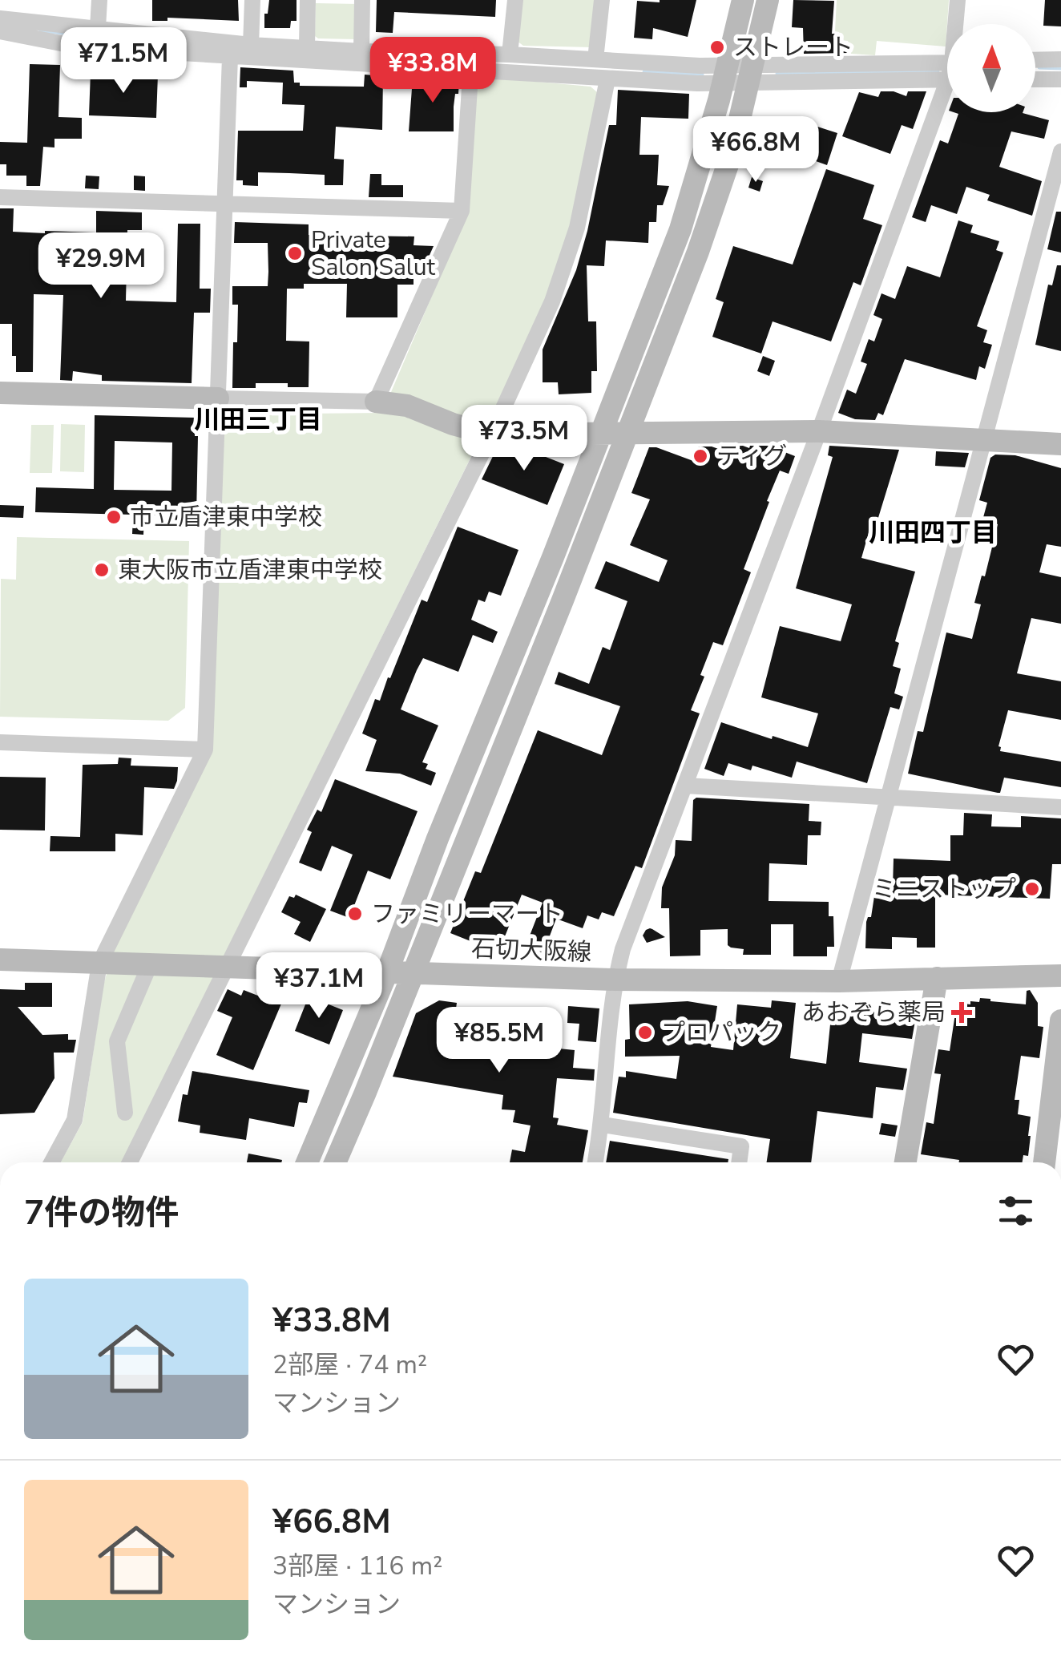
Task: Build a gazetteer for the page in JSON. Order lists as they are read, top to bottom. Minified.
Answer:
{"streets":{"street":["石切大阪線"]},"districts":["川田三丁目","川田四丁目"],"places":{"other":["ストレート","Private Salon Salut","ティグ","市立盾津東中学校","東大阪市立盾津東中学校","ミニストップ","ファミリーマート","プロパック"],"health":["あおぞら薬局"]},"north":"top","page":{"price":["¥71.5M","¥33.8M","¥66.8M","¥29.9M","¥73.5M","¥37.1M","¥85.5M"],"heading":"7件の物件","list":[{"name":"¥33.8M","note":"2部屋 · 74 m² · マンション"},{"name":"¥66.8M","note":"3部屋 · 116 m² · マンション"}]}}
